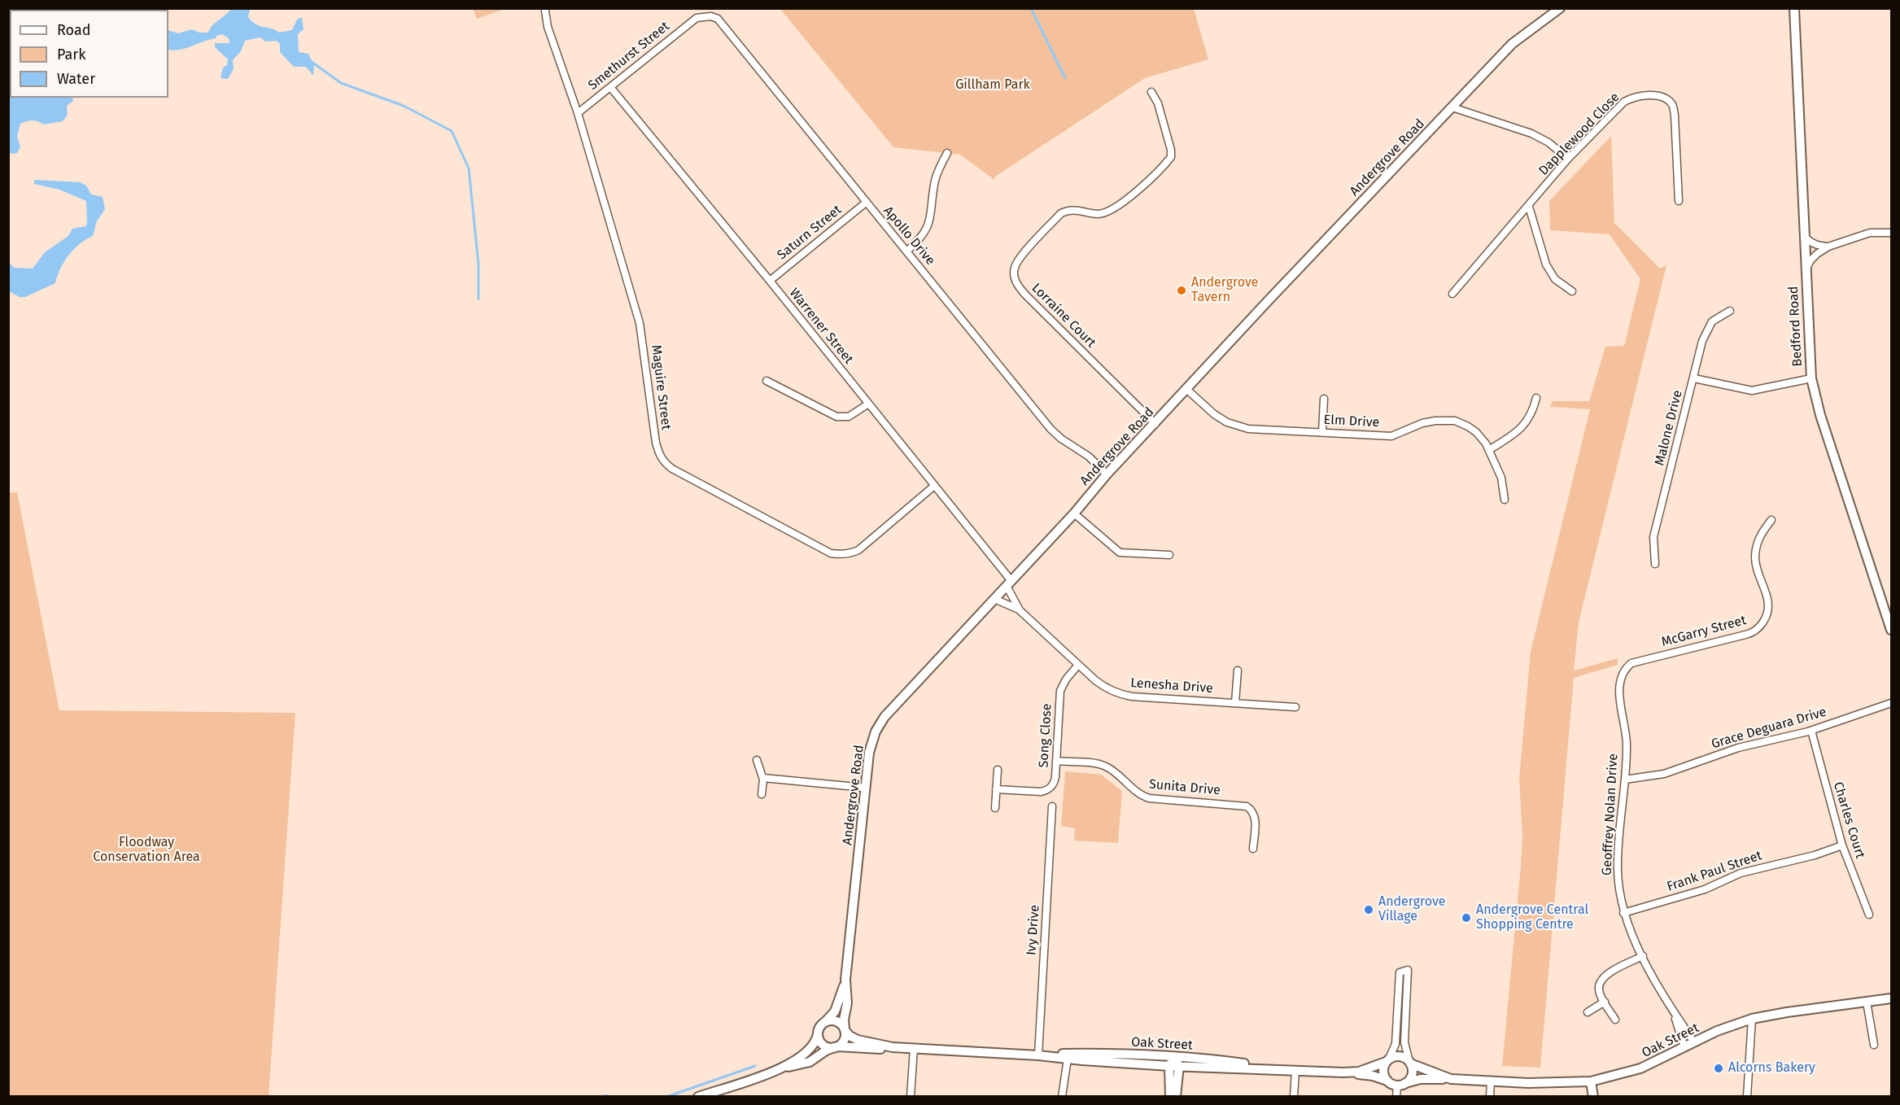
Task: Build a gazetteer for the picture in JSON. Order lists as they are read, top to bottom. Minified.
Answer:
{"streets":{"street":["Smethurst Street","Dapplewood Close","Andergrove Road","Saturn Street","Apollo Drive","Lorraine Court","Warrener Street","Bedford Road","Maguire Street","Elm Drive","Malone Drive","McGarry Street","Lenesha Drive","Grace Deguara Drive","Song Close","Sunita Drive","Geoffrey Nolan Drive","Charles Court","Frank Paul Street","Ivy Drive","Oak Street"]},"crossings":[["Smethurst Street","Apollo Drive"],["Smethurst Street","Warrener Street"],["Smethurst Street","Maguire Street"],["Andergrove Road","Apollo Drive"],["Andergrove Road","Lorraine Court"],["Andergrove Road","Warrener Street"],["Andergrove Road","Elm Drive"],["Andergrove Road","Lenesha Drive"],["Andergrove Road","Oak Street"],["Saturn Street","Apollo Drive"],["Saturn Street","Warrener Street"],["Warrener Street","Maguire Street"],["Warrener Street","Lenesha Drive"],["McGarry Street","Geoffrey Nolan Drive"],["Lenesha Drive","Song Close"],["Grace Deguara Drive","Geoffrey Nolan Drive"],["Grace Deguara Drive","Charles Court"],["Song Close","Sunita Drive"],["Geoffrey Nolan Drive","Frank Paul Street"],["Geoffrey Nolan Drive","Oak Street"],["Charles Court","Frank Paul Street"],["Ivy Drive","Oak Street"]],"parks":["Gillham Park","Floodway Conservation Area"],"places":["Andergrove Tavern","Andergrove Village","Andergrove Central Shopping Centre","Alcorns Bakery"],"legend":["Road","Park","Water"]}
